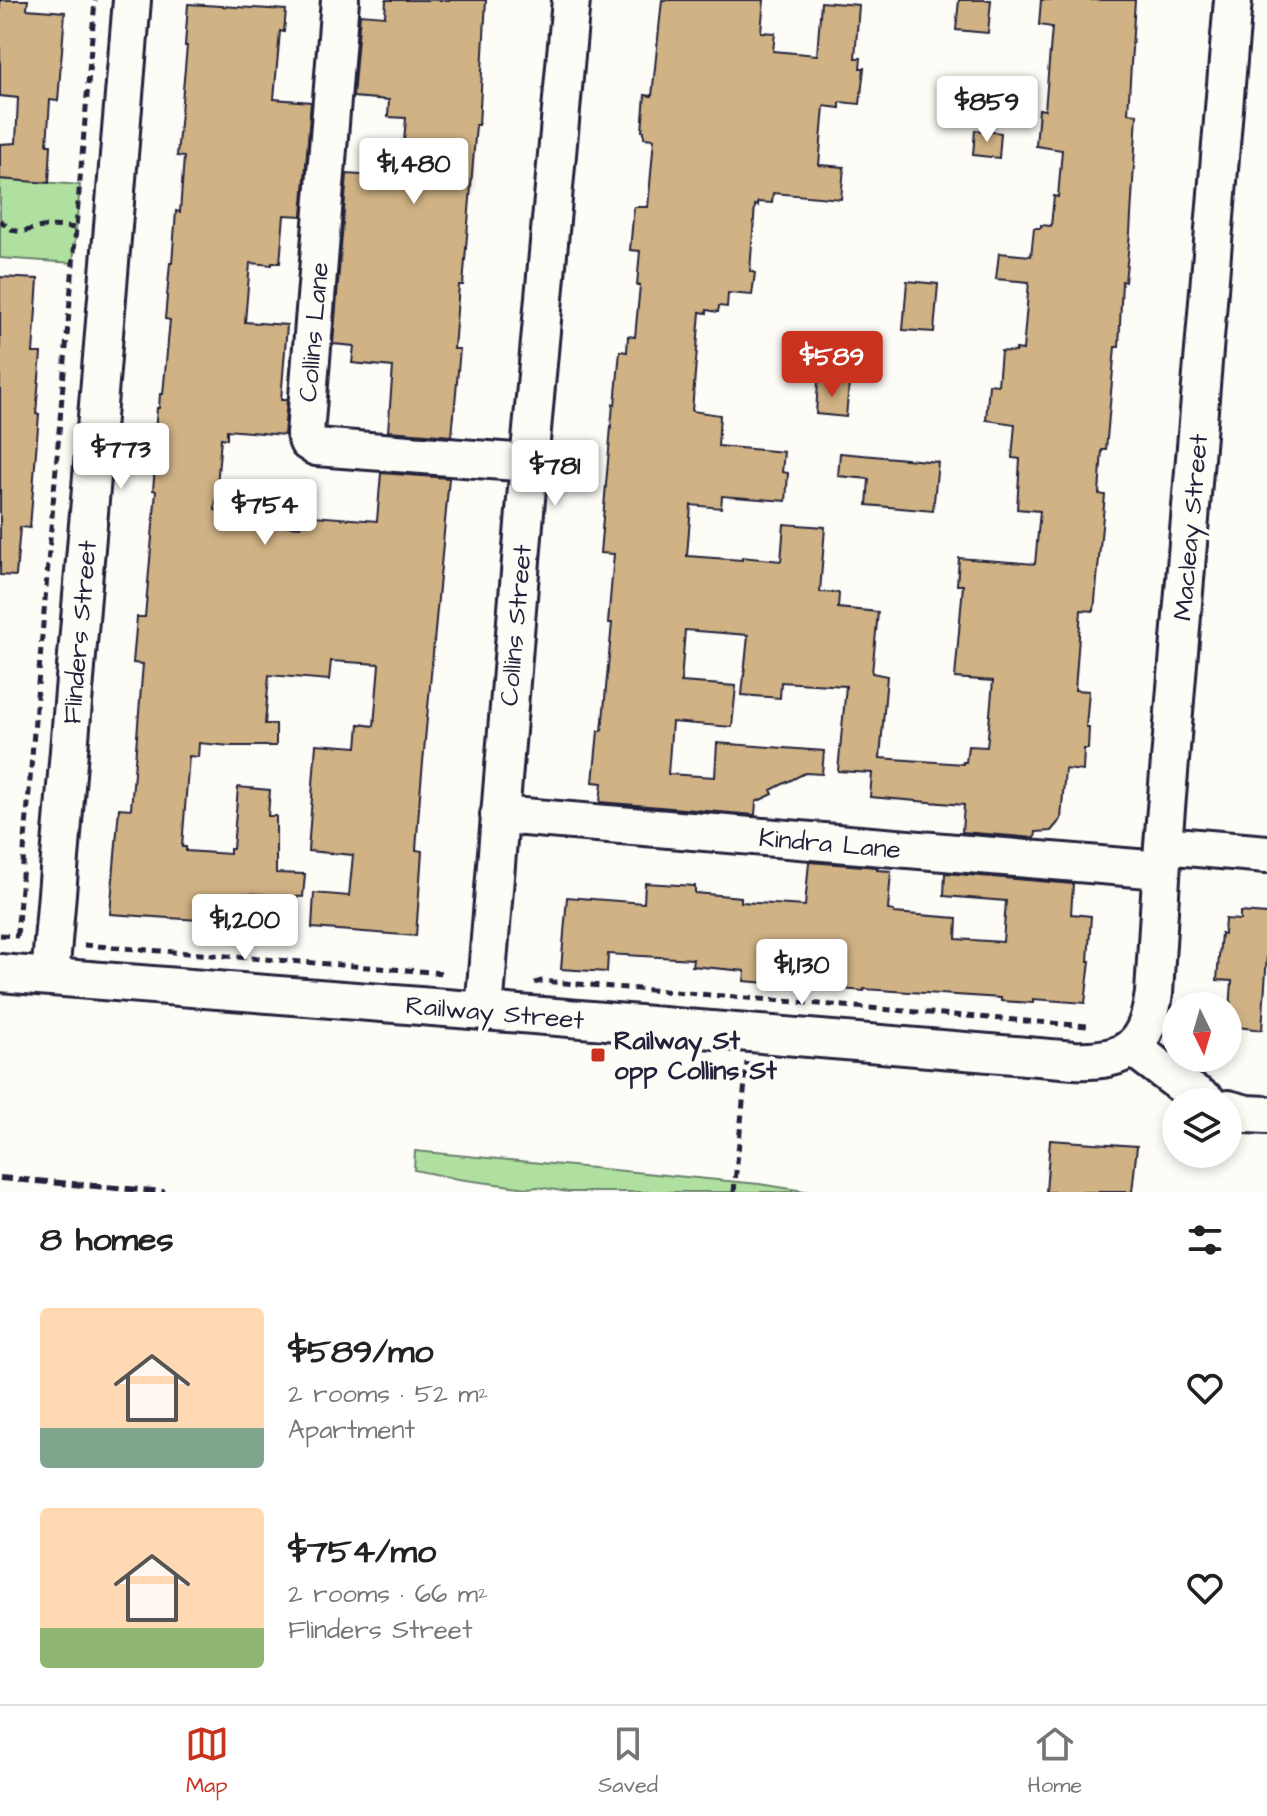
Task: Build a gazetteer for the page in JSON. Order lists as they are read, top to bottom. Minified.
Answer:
{"streets":{"street":["Collins Lane","Macleay Street","Collins Street","Flinders Street","Kindra Lane","Railway Street"]},"crossings":[["Collins Lane","Collins Street"],["Macleay Street","Kindra Lane"],["Macleay Street","Railway Street"],["Collins Street","Kindra Lane"],["Collins Street","Railway Street"],["Flinders Street","Railway Street"]],"places":{"transit":["Railway St opp Collins St"]},"north":"bottom","page":{"price":["$859","$1,480","$589","$773","$781","$754","$1,200","$1,130"],"heading":"8 homes","list":[{"name":"$589/mo","note":"2 rooms · 52 m² · Apartment"},{"name":"$754/mo","note":"2 rooms · 66 m² · Flinders Street"}],"tabs":["Map","Saved","Home"]}}
